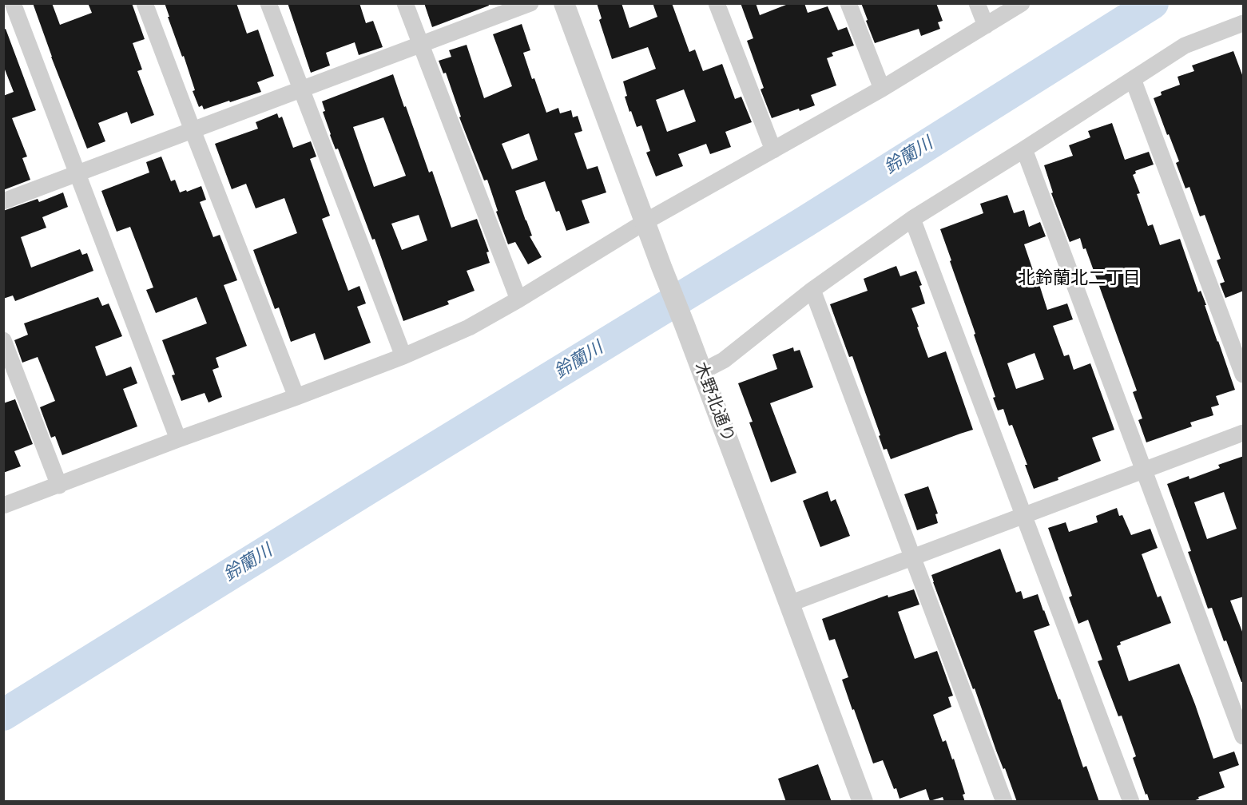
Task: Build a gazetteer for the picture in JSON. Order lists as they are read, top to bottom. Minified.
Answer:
{"streets":{"street":["木野北通り"]},"districts":["北鈴蘭北二丁目"],"water":["鈴蘭川"]}
